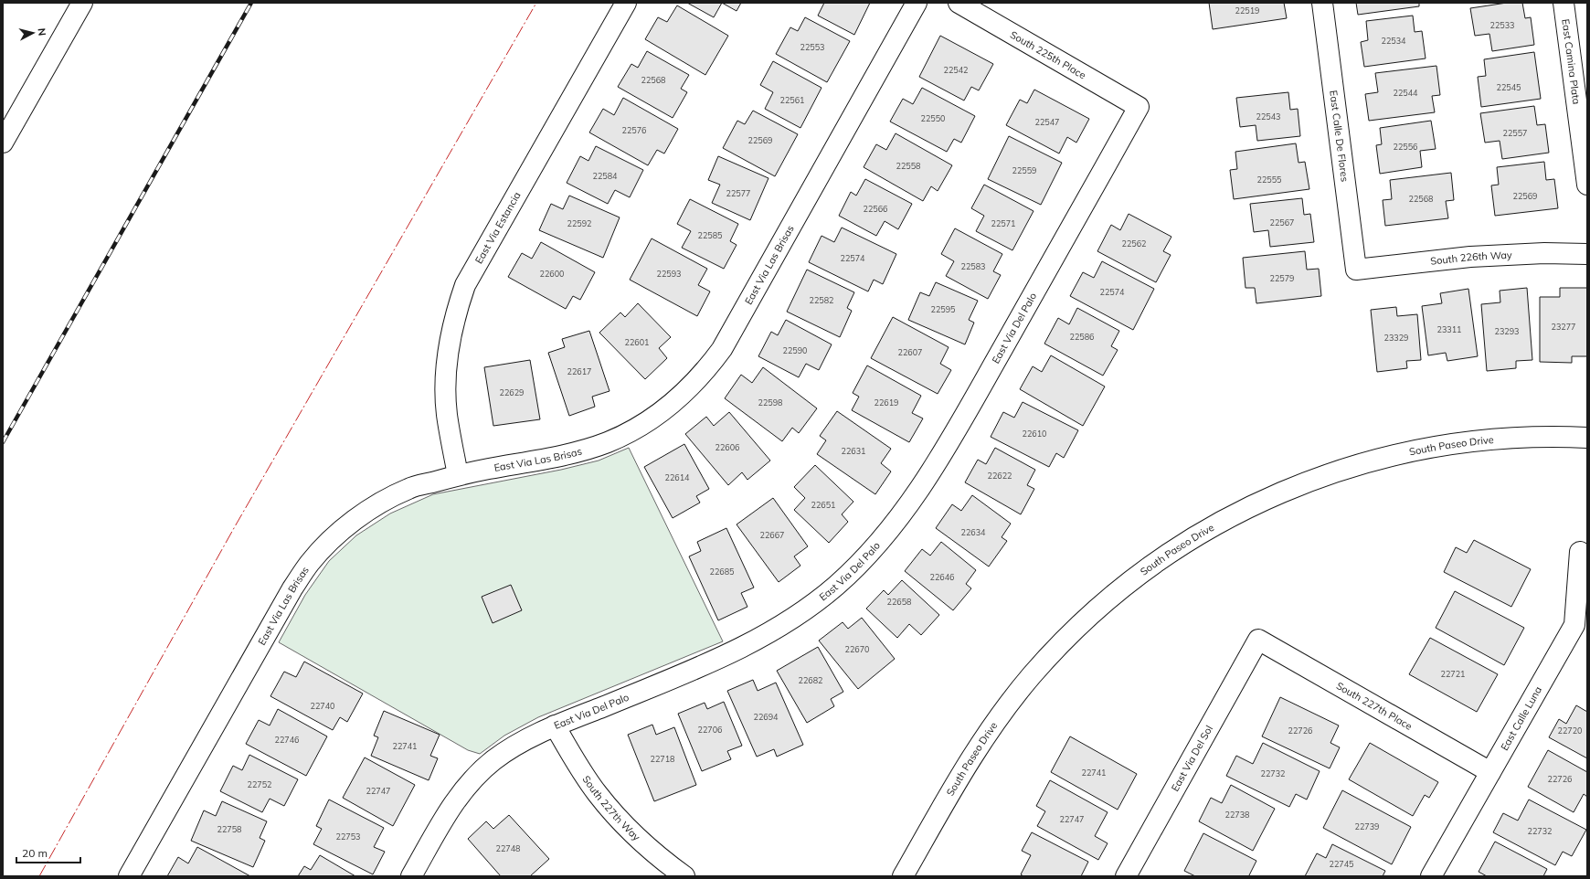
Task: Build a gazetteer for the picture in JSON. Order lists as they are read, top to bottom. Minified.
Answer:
{"streets":{"street":["South 225th Place","East Camina Plata","East Calle De Flores","East Via Estancia","South 226th Way","East Via Las Brisas","East Via Del Palo","South Paseo Drive","South 227th Place","East Calle Luna","East Via Del Sol","South 227th Way"]},"crossings":[["South 225th Place","East Via Del Palo"],["East Calle De Flores","South 226th Way"],["East Via Estancia","East Via Las Brisas"],["East Via Del Palo","South 227th Way"],["South 227th Place","East Calle Luna"],["South 227th Place","East Via Del Sol"]],"house_numbers":["22519","22533","22534","22553","22542","22568","22545","22544","22561","22543","22550","22547","22576","22557","22569","22556","22558","22559","22584","22555","22577","22569","22568","22566","22567","22592","22571","22585","22562","22574","22583","22600","22593","22579","22574","22582","22595","23277","23311","23293","22586","23329","22601","22590","22607","22617","22629","22598","22619","22610","22606","22631","22622","22614","22651","22634","22667","22685","22646","22658","22670","22721","22682","22740","22694","22706","22726","22720","22746","22741","22718","22741","22732","22726","22752","22747","22738","22747","22739","22758","22732","22753","22748","22745"],"scale_bar":"20 m","north":"right"}
